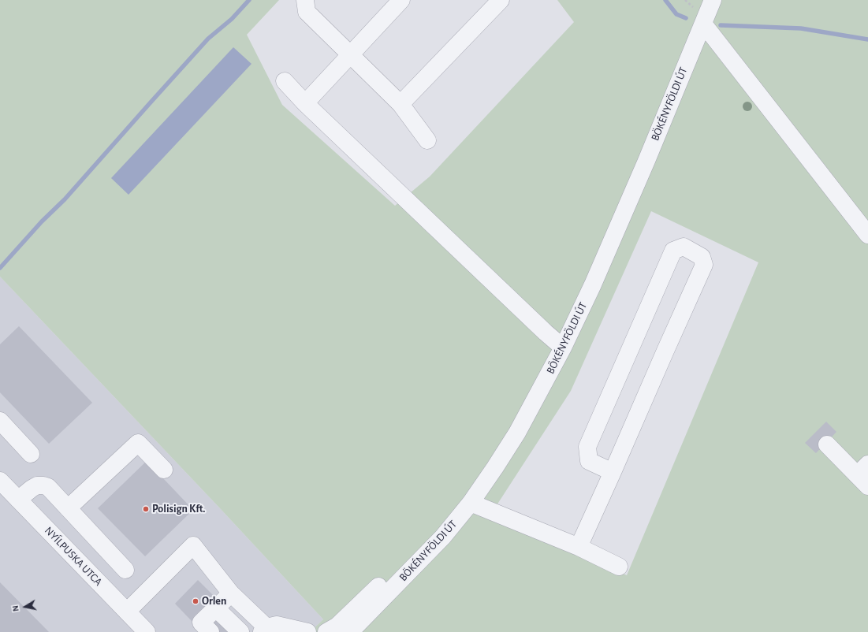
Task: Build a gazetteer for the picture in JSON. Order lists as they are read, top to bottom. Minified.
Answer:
{"streets":{"street":["BÖKÉNYFÖLDI ÚT","NYÍLPUSKA UTCA"]},"places":["Polisign Kft.","Orlen"],"north":"left"}
